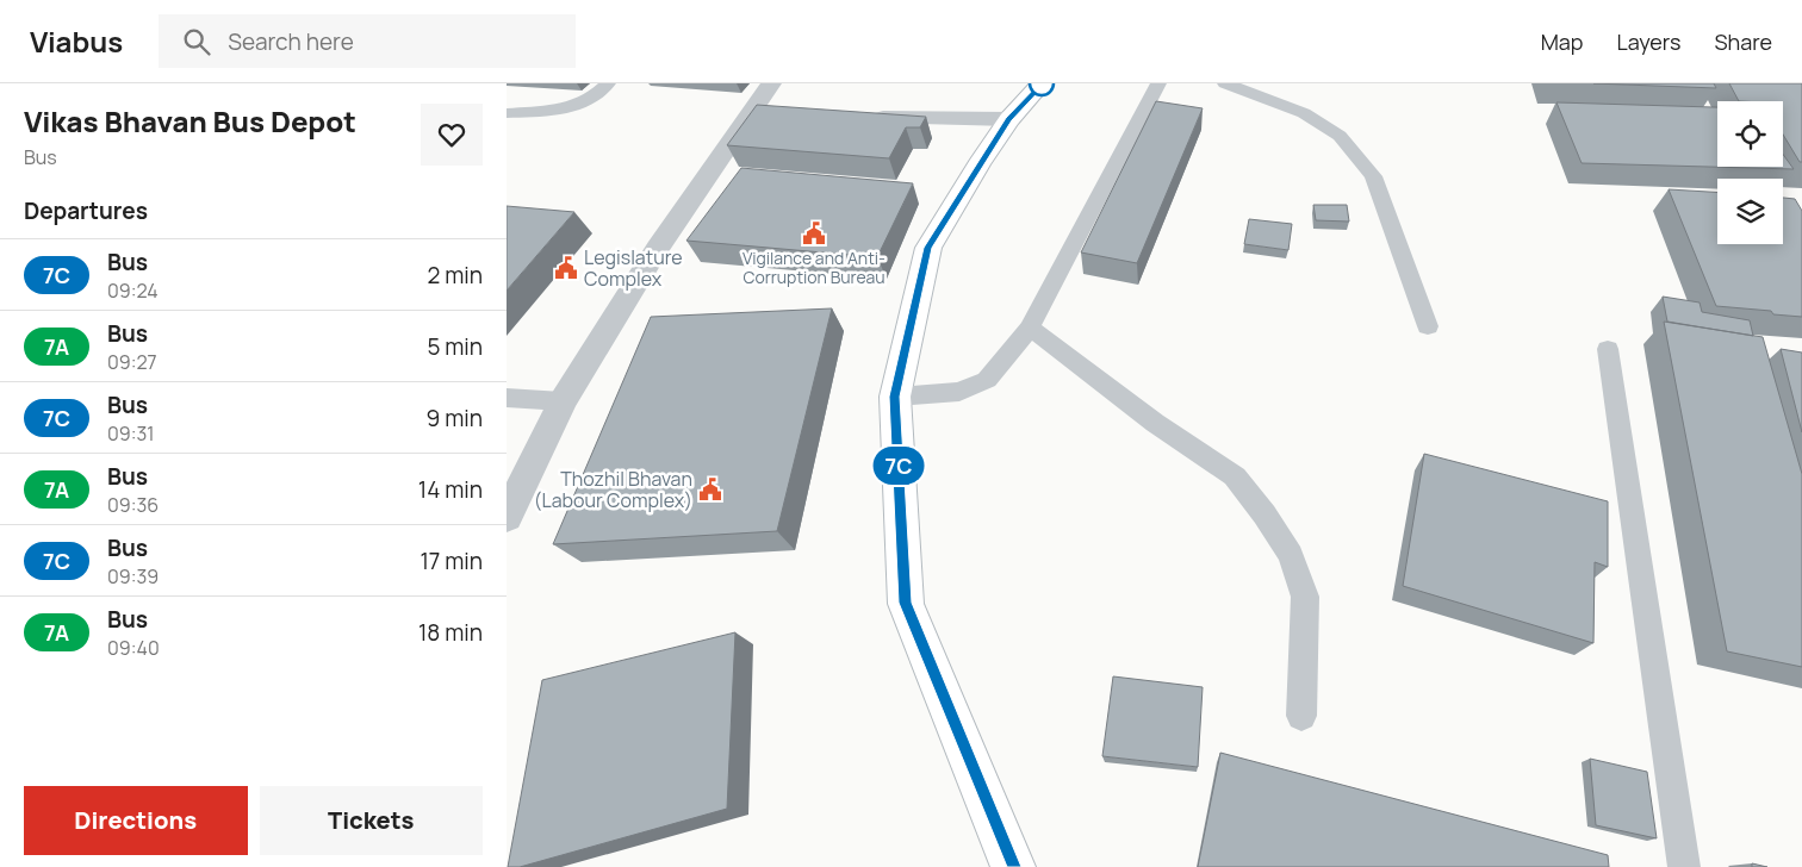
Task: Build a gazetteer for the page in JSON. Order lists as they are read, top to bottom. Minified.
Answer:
{"places":{"public building":["Vigilance and Anti- Corruption Bureau","Legislature Complex","Thozhil Bhavan (Labour Complex)"]},"lines":["bus line 7C"],"page":{"header":"Viabus","search":"Search here","nav":["Map","Layers","Share"],"heading":[["Vikas Bhavan Bus Depot","Bus"],"Departures"],"on_map":"7C","list":[{"mark":"7C","name":"Bus","note":"09:24","value":"2 min"},{"mark":"7A","name":"Bus","note":"09:27","value":"5 min"},{"mark":"7C","name":"Bus","note":"09:31","value":"9 min"},{"mark":"7A","name":"Bus","note":"09:36","value":"14 min"},{"mark":"7C","name":"Bus","note":"09:39","value":"17 min"},{"mark":"7A","name":"Bus","note":"09:40","value":"18 min"}],"buttons":["Directions","Tickets"]}}
